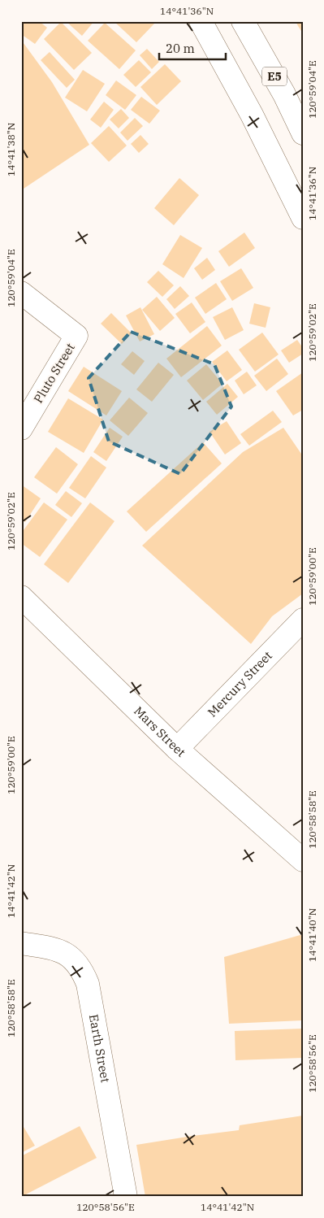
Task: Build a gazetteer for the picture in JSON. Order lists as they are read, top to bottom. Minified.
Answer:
{"streets":{"main road":["E5","Pluto Street","Mercury Street","Mars Street","Earth Street"]},"crossings":[["Mercury Street","Mars Street"]],"scale_bar":"20 m","coordinates":["14°41'36\"N","120°59'04\"E","14°41'38\"N","120°59'02\"E","120°59'00\"E","120°58'58\"E","14°41'42\"N","14°41'40\"N","120°58'56\"E"]}
